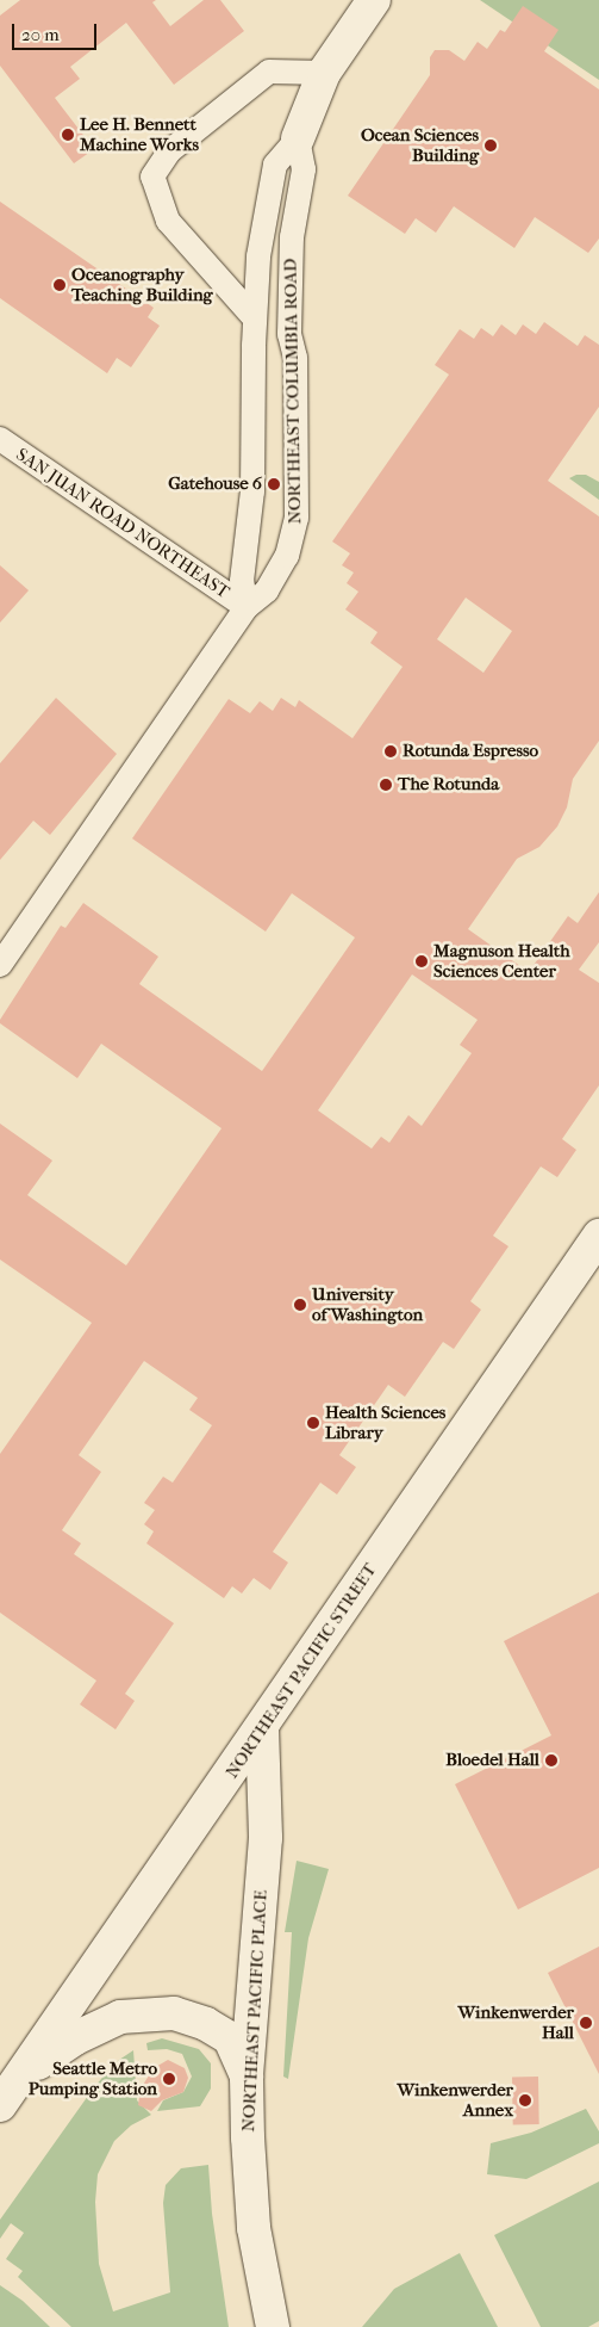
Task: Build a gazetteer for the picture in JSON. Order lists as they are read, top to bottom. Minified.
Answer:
{"streets":{"main road":["NORTHEAST PACIFIC STREET","NORTHEAST PACIFIC PLACE"],"street":["NORTHEAST COLUMBIA ROAD","SAN JUAN ROAD NORTHEAST"]},"crossings":[["NORTHEAST COLUMBIA ROAD","SAN JUAN ROAD NORTHEAST"],["NORTHEAST PACIFIC STREET","NORTHEAST PACIFIC PLACE"]],"places":["Lee H. Bennett Machine Works","Ocean Sciences Building","Oceanography Teaching Building","Gatehouse 6","Rotunda Espresso","The Rotunda","Magnuson Health Sciences Center","University of Washington","Health Sciences Library","Bloedel Hall","Winkenwerder Hall","Seattle Metro Pumping Station","Winkenwerder Annex"],"scale_bar":"20 m"}
